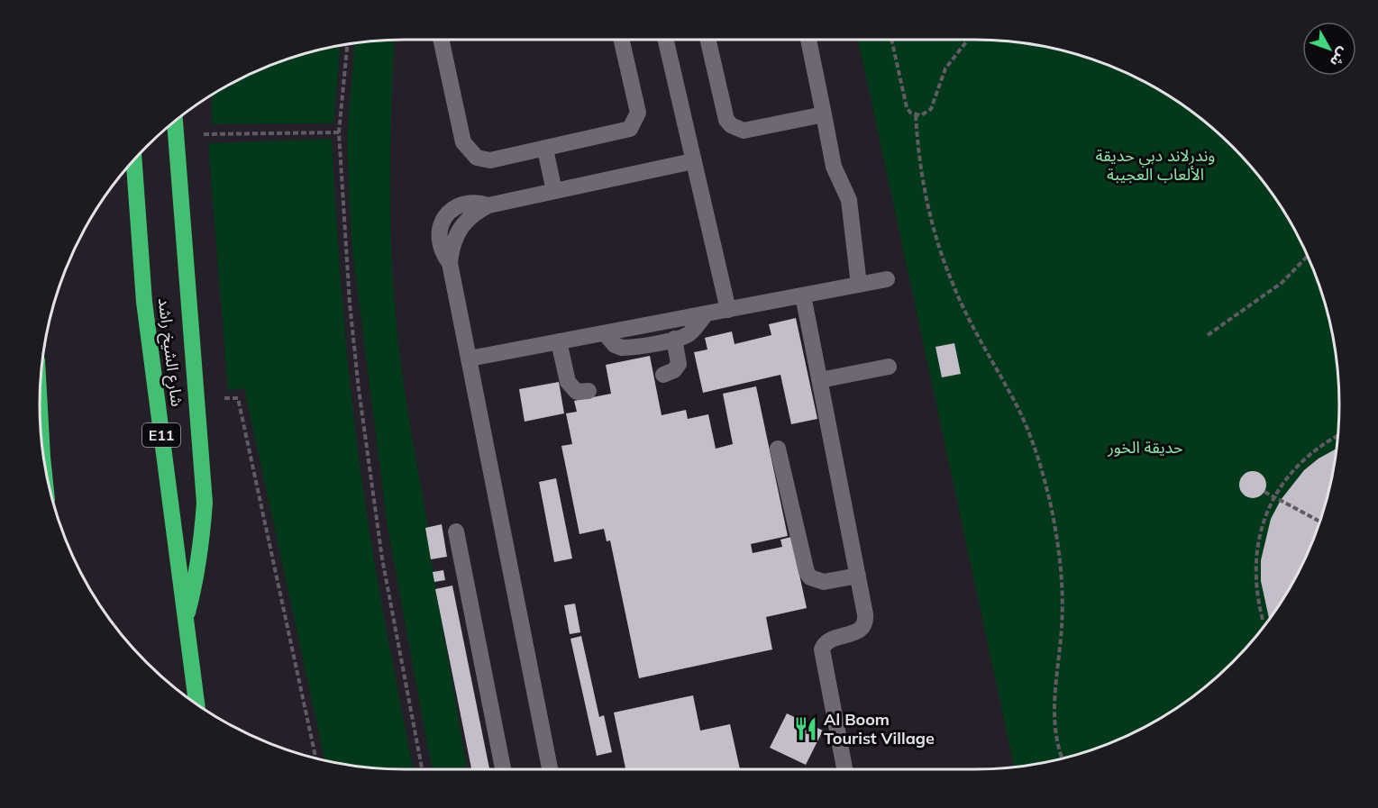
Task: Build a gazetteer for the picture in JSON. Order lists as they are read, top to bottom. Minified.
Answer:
{"streets":{"highway":["شارع الشيخ راشد","E11"]},"parks":["وندرلاند دبي حديقة الألعاب العجيبة","حديقة الخور"],"places":{"restaurant":["Al Boom Tourist Village"]},"north":"bottom right"}
